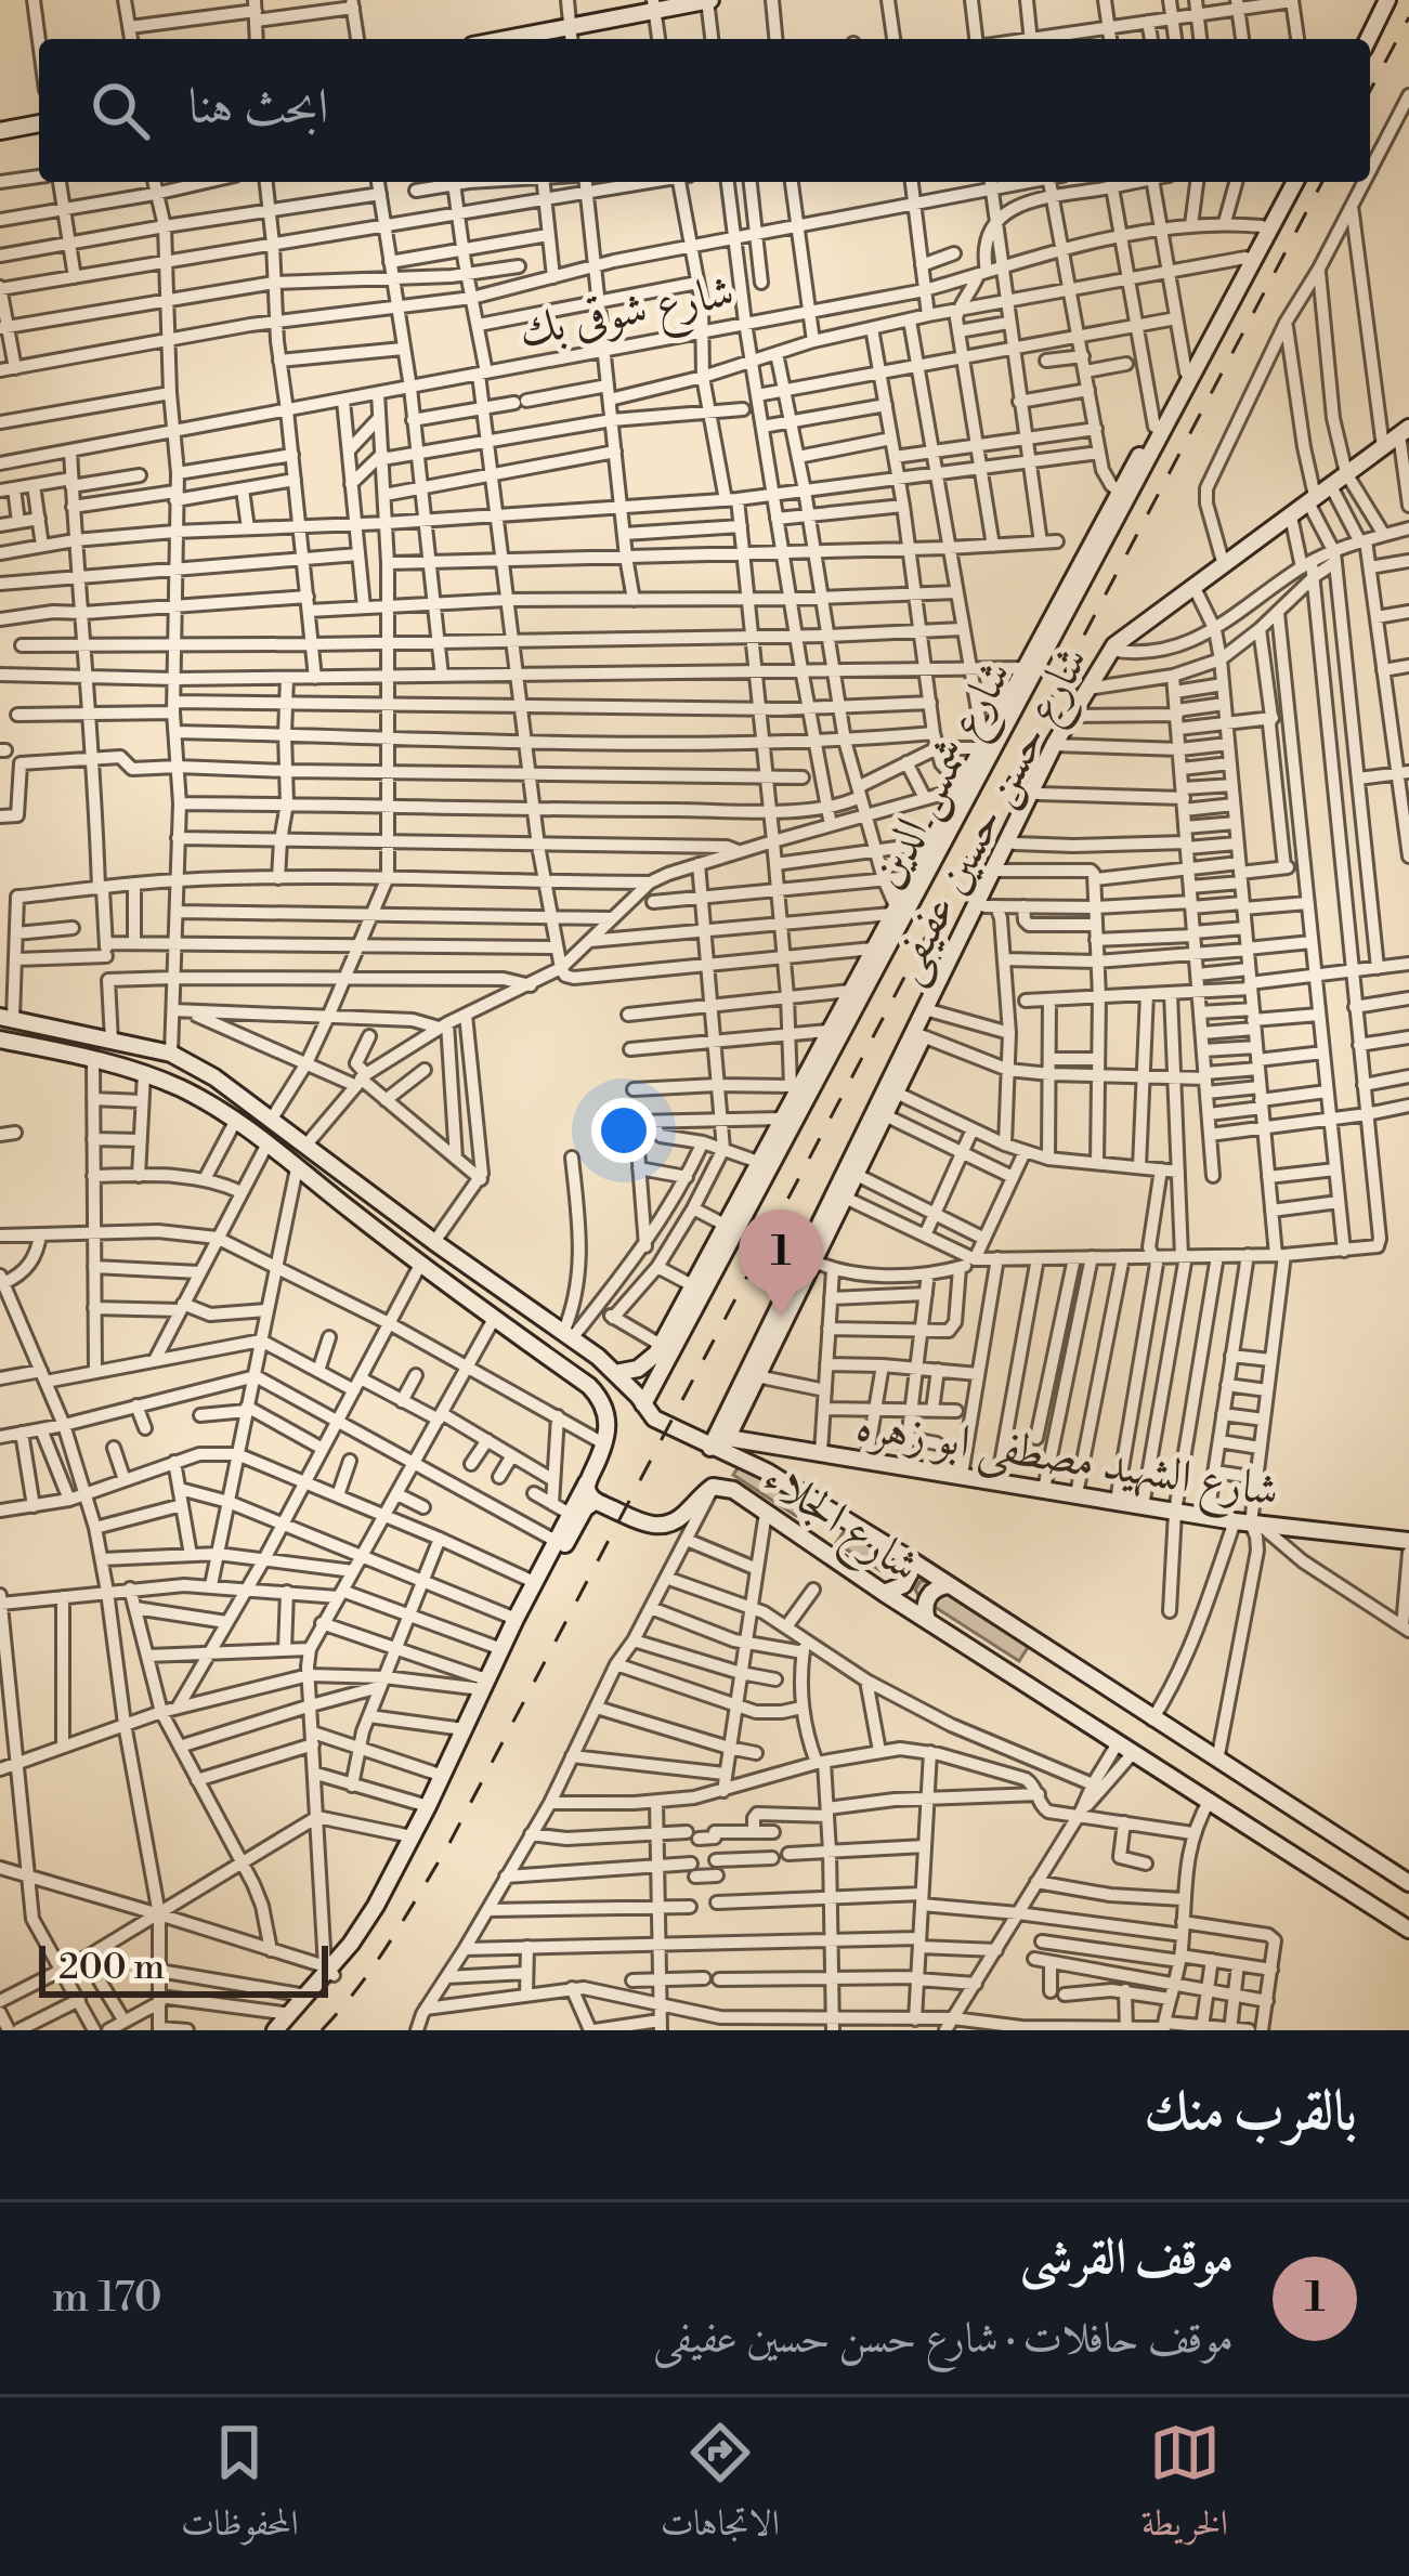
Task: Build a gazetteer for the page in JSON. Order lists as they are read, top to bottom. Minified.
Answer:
{"streets":{"street":["شارع شوقى بك","شارع شمس الدين","شارع حسن حسين عفيفى","شارع الشهيد مصطفى ابو زهره","شارع الجلاء"]},"crossings":[["شارع شوقى بك","شارع شمس الدين"],["شارع شمس الدين","شارع الجلاء"],["شارع حسن حسين عفيفى","شارع الشهيد مصطفى ابو زهره"],["شارع حسن حسين عفيفى","شارع الجلاء"],["شارع الشهيد مصطفى ابو زهره","شارع الجلاء"]],"scale_bar":"200 m","page":{"search":"ابحث هنا","pins":"1","scale":"200 m","heading":"بالقرب منك","list":[{"mark":"1","name":"موقف القرشى","note":"موقف حافلات · شارع حسن حسين عفيفى","value":"170 m"}],"nav":["الخريطة","الاتجاهات","المحفوظات"]}}
